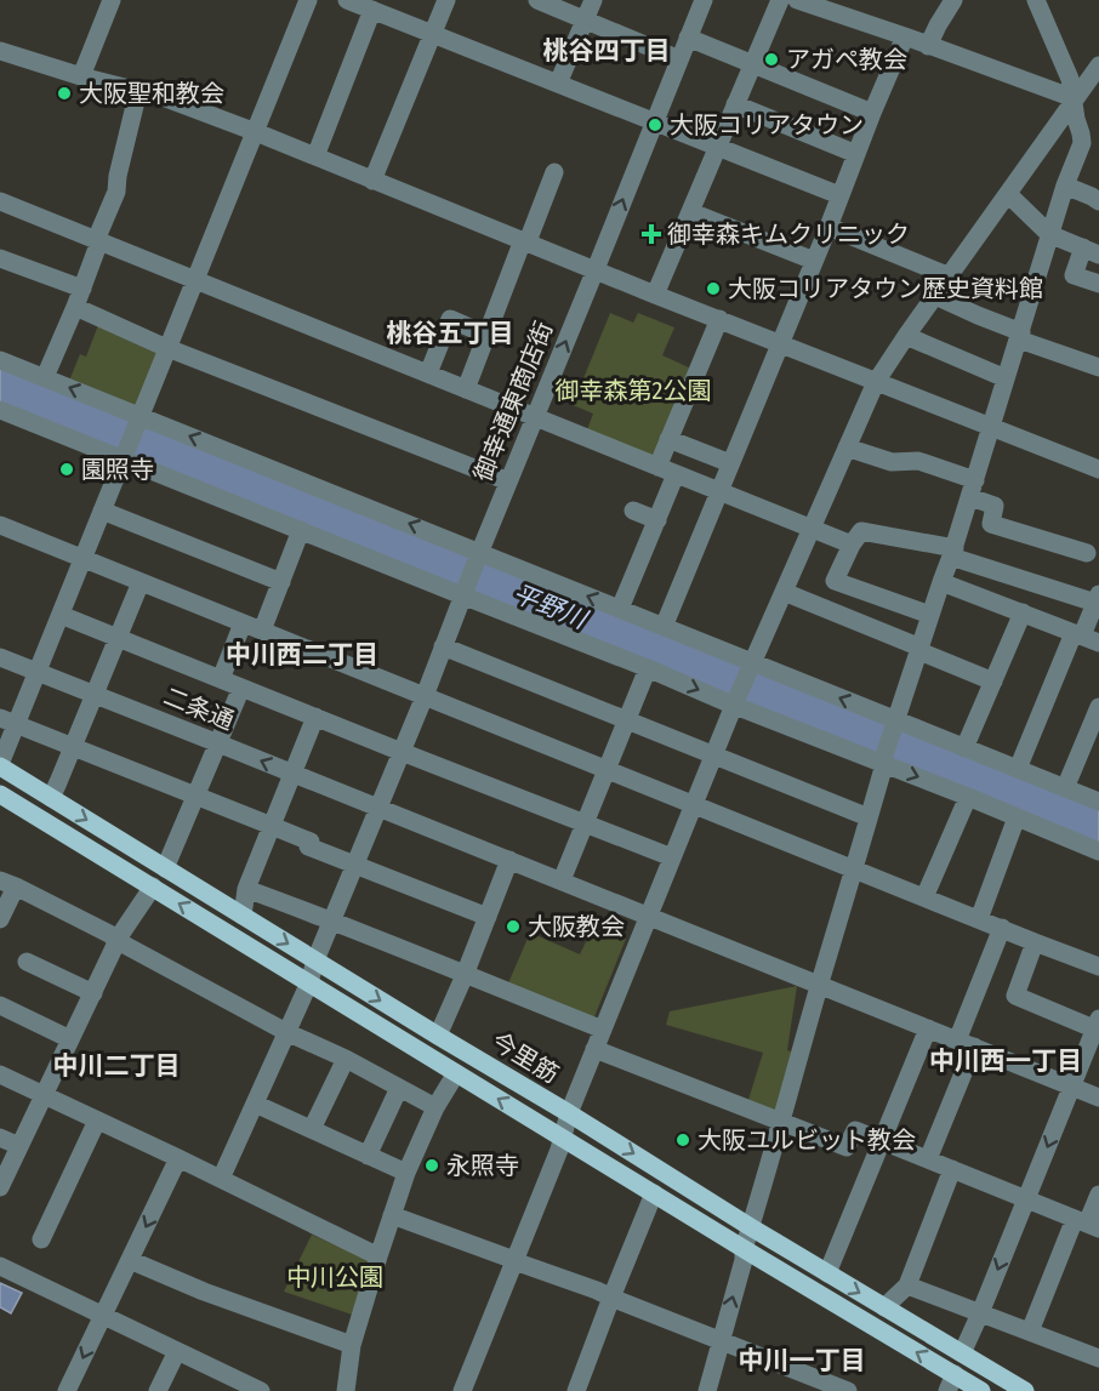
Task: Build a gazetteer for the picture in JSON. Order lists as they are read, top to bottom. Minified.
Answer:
{"streets":{"main road":["今里筋"],"street":["御幸通東商店街","二条通"]},"crossings":[["御幸通東商店街","二条通"],["御幸通東商店街","今里筋"]],"districts":["桃谷四丁目","桃谷五丁目","中川西二丁目","中川西一丁目","中川二丁目","中川一丁目"],"water":["平野川"],"parks":["御幸森第2公園","中川公園"],"places":{"other":["アガペ教会","大阪聖和教会","大阪コリアタウン","大阪コリアタウン歴史資料館","園照寺","大阪教会","大阪ユルビット教会","永照寺"],"health":["御幸森キムクリニック"]}}
